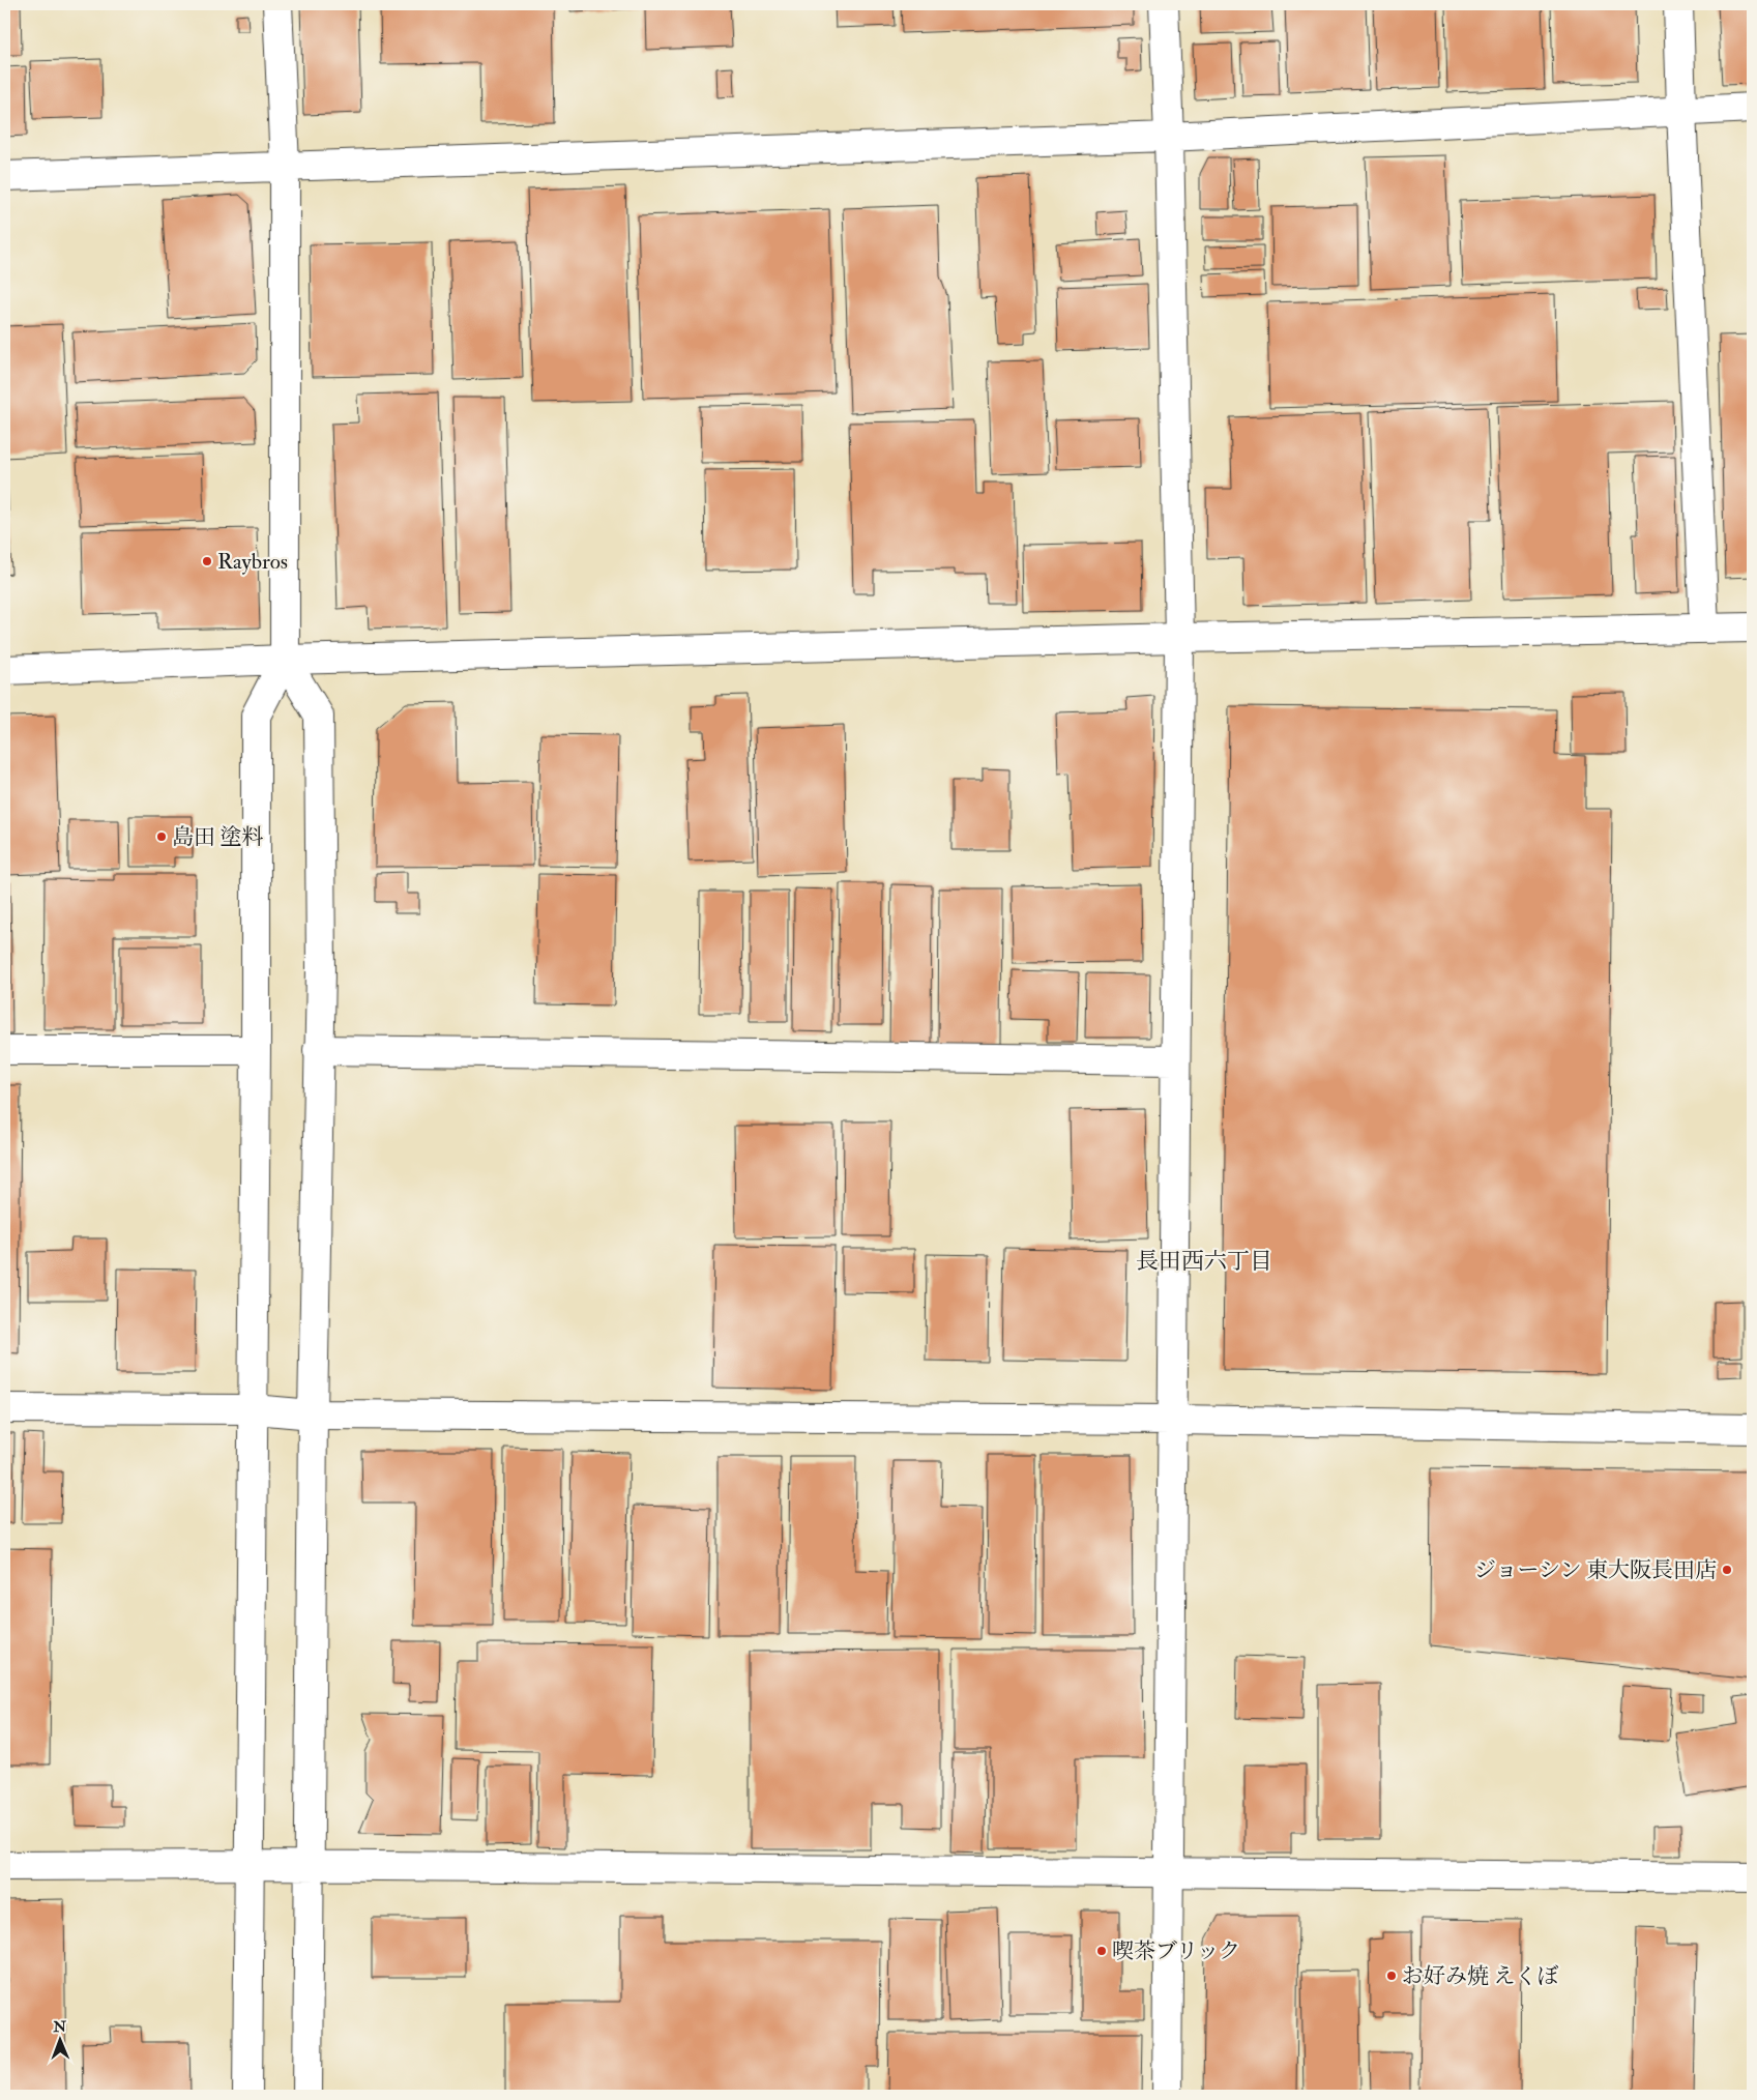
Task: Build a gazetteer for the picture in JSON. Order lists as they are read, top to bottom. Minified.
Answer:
{"districts":["長田西六丁目"],"places":["Raybros","島田 塗料","ジョーシン 東大阪長田店","喫茶ブリック","お好み焼 えくぼ"],"north":"top"}
